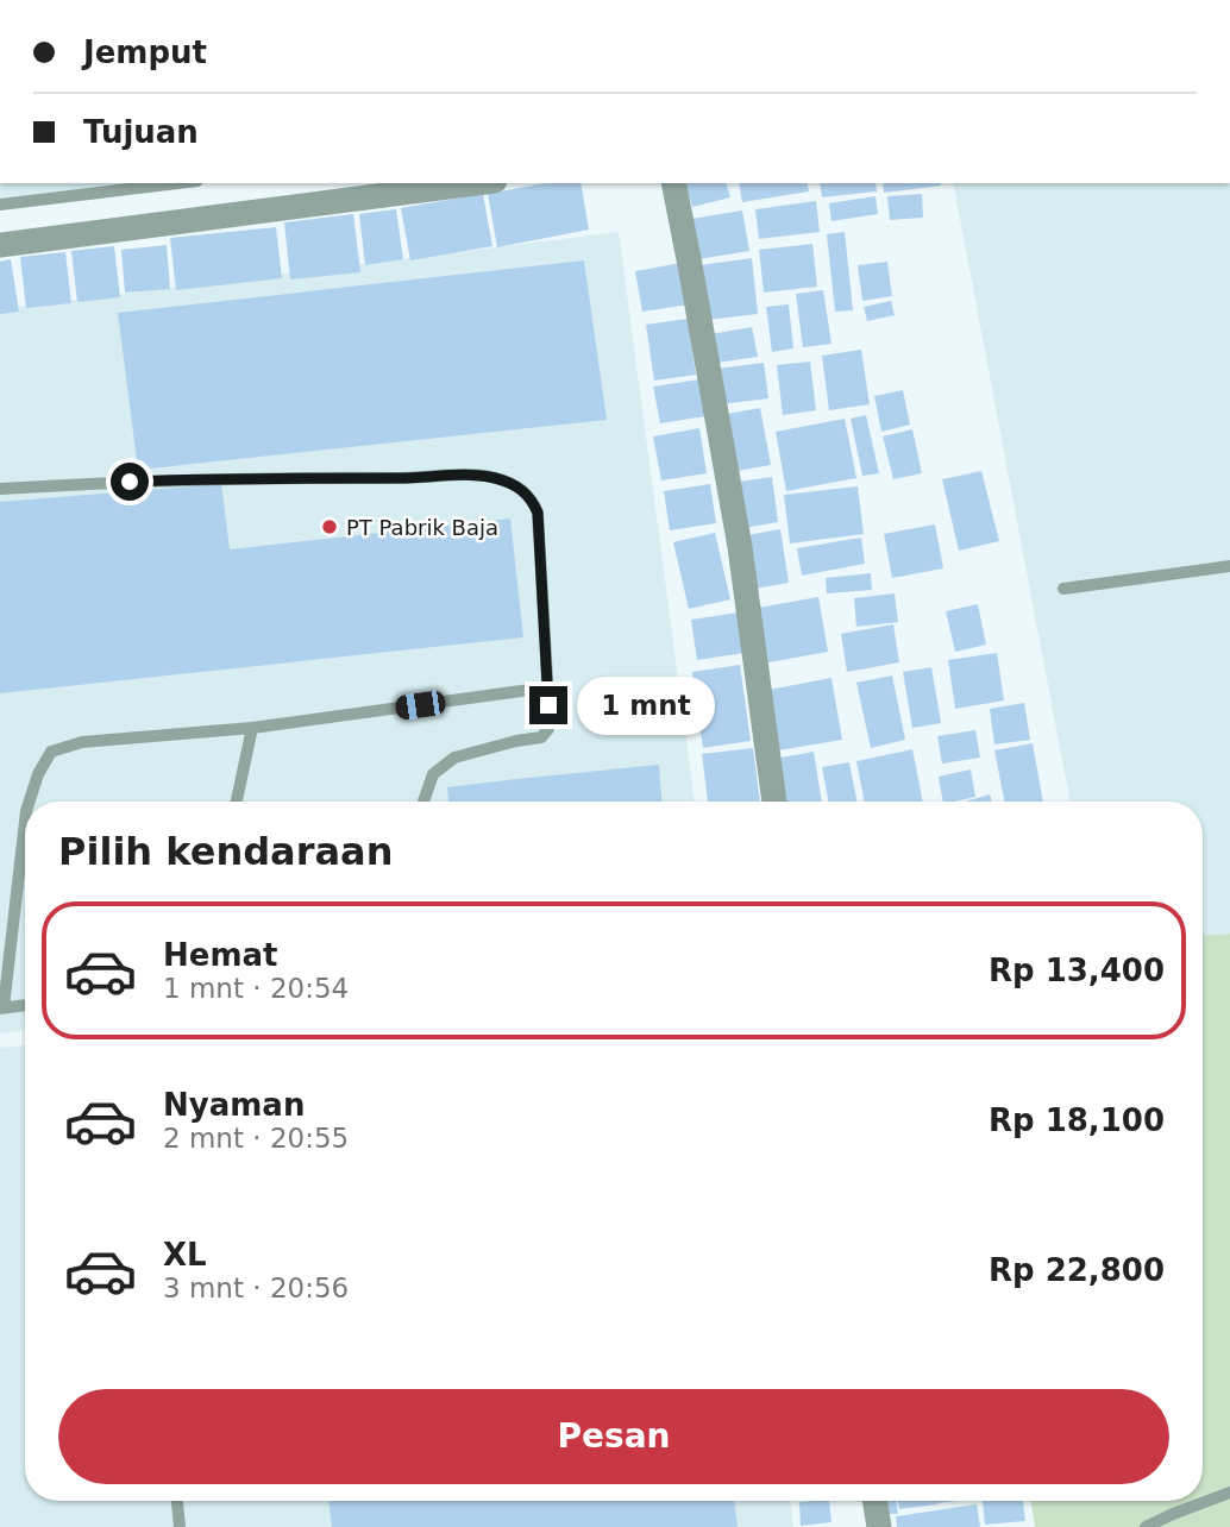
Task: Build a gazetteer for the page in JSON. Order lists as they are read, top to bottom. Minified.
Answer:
{"places":["PT Pabrik Baja"],"page":{"banner":["Jemput","Tujuan"],"bubble":"1 mnt","heading":"Pilih kendaraan","list":[{"name":"Hemat","note":"1 mnt · 20:54","value":"Rp 13,400"},{"name":"Nyaman","note":"2 mnt · 20:55","value":"Rp 18,100"},{"name":"XL","note":"3 mnt · 20:56","value":"Rp 22,800"}],"buttons":"Pesan"}}
